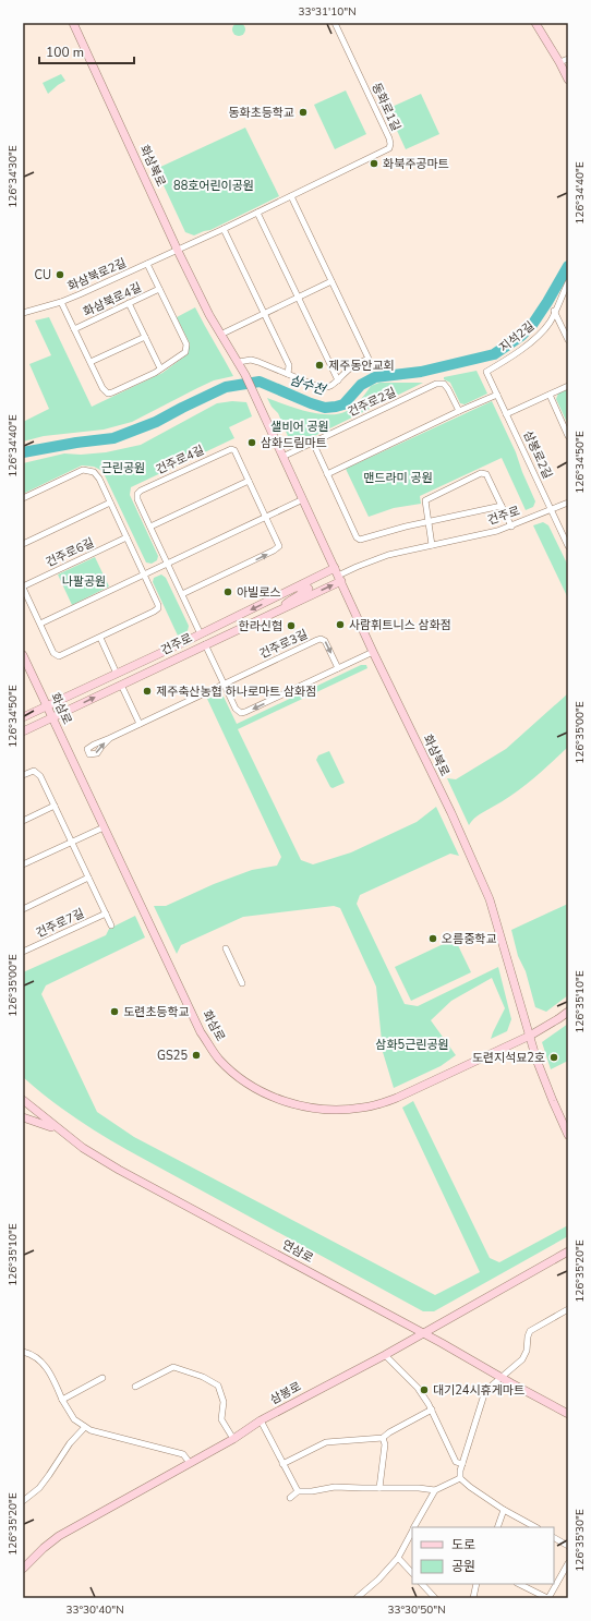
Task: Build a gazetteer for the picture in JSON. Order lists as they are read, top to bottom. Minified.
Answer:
{"streets":{"street":["동화로1길","화삼북로","화삼북로2길","화삼북로4길","지석2길","건주로2길","삼봉로2길","건주로4길","건주로","건주로6길","건주로3길","화삼로","건주로7길","연삼로","삼봉로"]},"crossings":[["동화로1길","화삼북로"],["동화로1길","화삼북로2길"],["화삼북로","화삼북로2길"],["화삼북로","건주로2길"],["화삼북로","건주로"],["화삼북로","화삼로"],["화삼북로2길","화삼북로4길"],["지석2길","삼봉로2길"],["삼봉로2길","건주로"],["건주로4길","건주로"],["건주로","화삼로"],["연삼로","삼봉로"]],"one_way":["건주로3길"],"water":["삼수천"],"parks":["88호어린이공원","샐비어 공원","근린공원","맨드라미 공원","나팔공원","삼화5근린공원"],"places":["동화초등학교","화북주공마트","CU","제주동안교회","삼화드림마트","아빌로스","사람휘트니스 삼화점","한라신협","제주축산농협 하나로마트 삼화점","오름중학교","도련초등학교","GS25","도련지석묘2호","대기24시휴게마트"],"legend":["도로","공원"],"scale_bar":"100 m","coordinates":["33°31'10\"N","126°34'30\"E","126°34'40\"E","126°34'50\"E","126°35'00\"E","126°35'10\"E","126°35'20\"E","126°35'30\"E","33°30'40\"N","33°30'50\"N"]}
